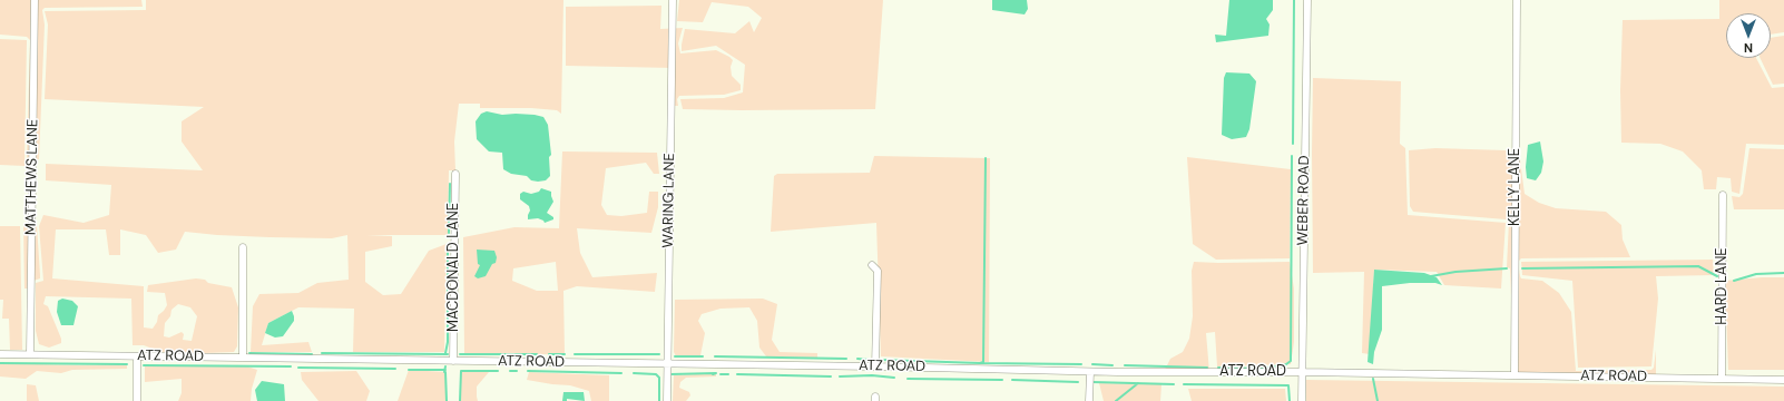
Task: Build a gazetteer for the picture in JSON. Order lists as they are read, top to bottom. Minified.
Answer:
{"streets":{"street":["MATTHEWS LANE","KELLY LANE","WARING LANE","WEBER ROAD","MACDONALD LANE","HARD LANE","ATZ ROAD"]},"crossings":[["MATTHEWS LANE","ATZ ROAD"],["KELLY LANE","ATZ ROAD"],["WARING LANE","ATZ ROAD"],["WEBER ROAD","ATZ ROAD"],["MACDONALD LANE","ATZ ROAD"],["HARD LANE","ATZ ROAD"]],"north":"bottom"}
